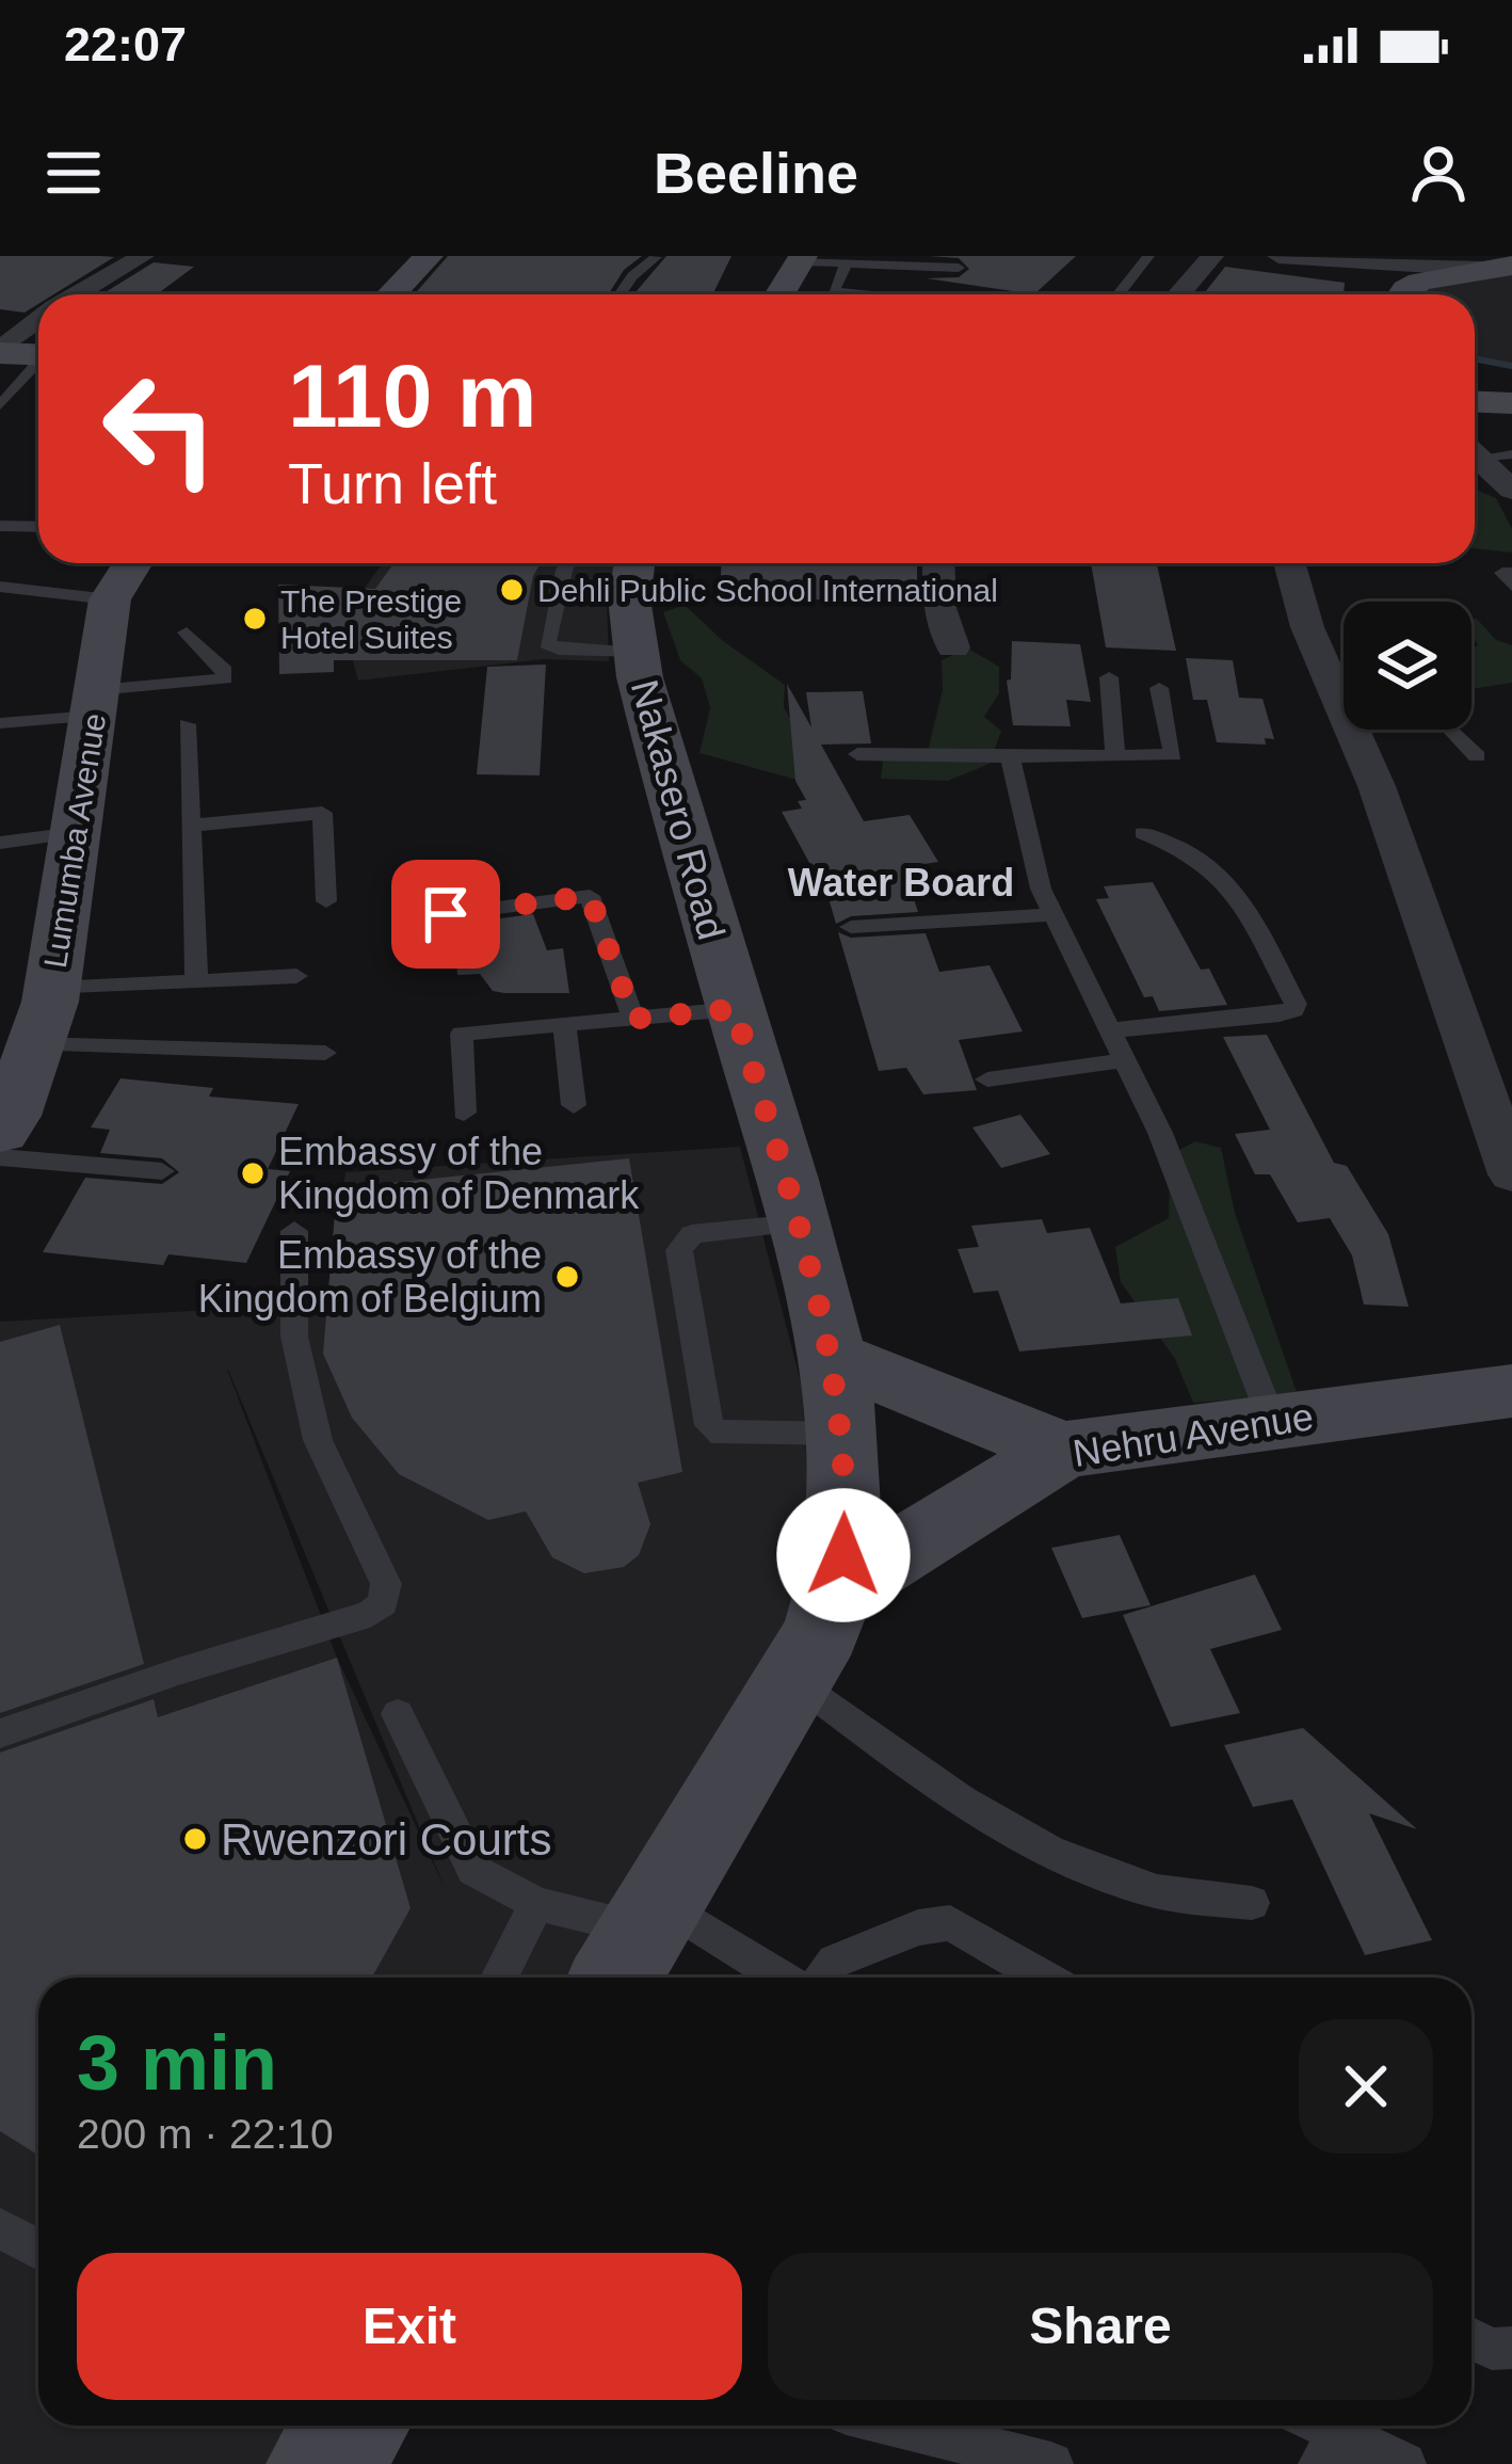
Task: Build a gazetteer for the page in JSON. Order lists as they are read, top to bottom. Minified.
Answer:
{"streets":{"street":["Nakasero Road","Lumumba Avenue","Nehru Avenue"]},"crossings":[["Nakasero Road","Nehru Avenue"]],"districts":["Water Board"],"places":["Dehli Public School International","The Prestige Hotel Suites","Embassy of the Kingdom of Denmark","Embassy of the Kingdom of Belgium","Rwenzori Courts"],"page":{"status":"22:07","header":"Beeline","turn":["110 m","Turn left"],"heading":["3 min","200 m · 22:10"],"buttons":["Exit","Share"]}}
